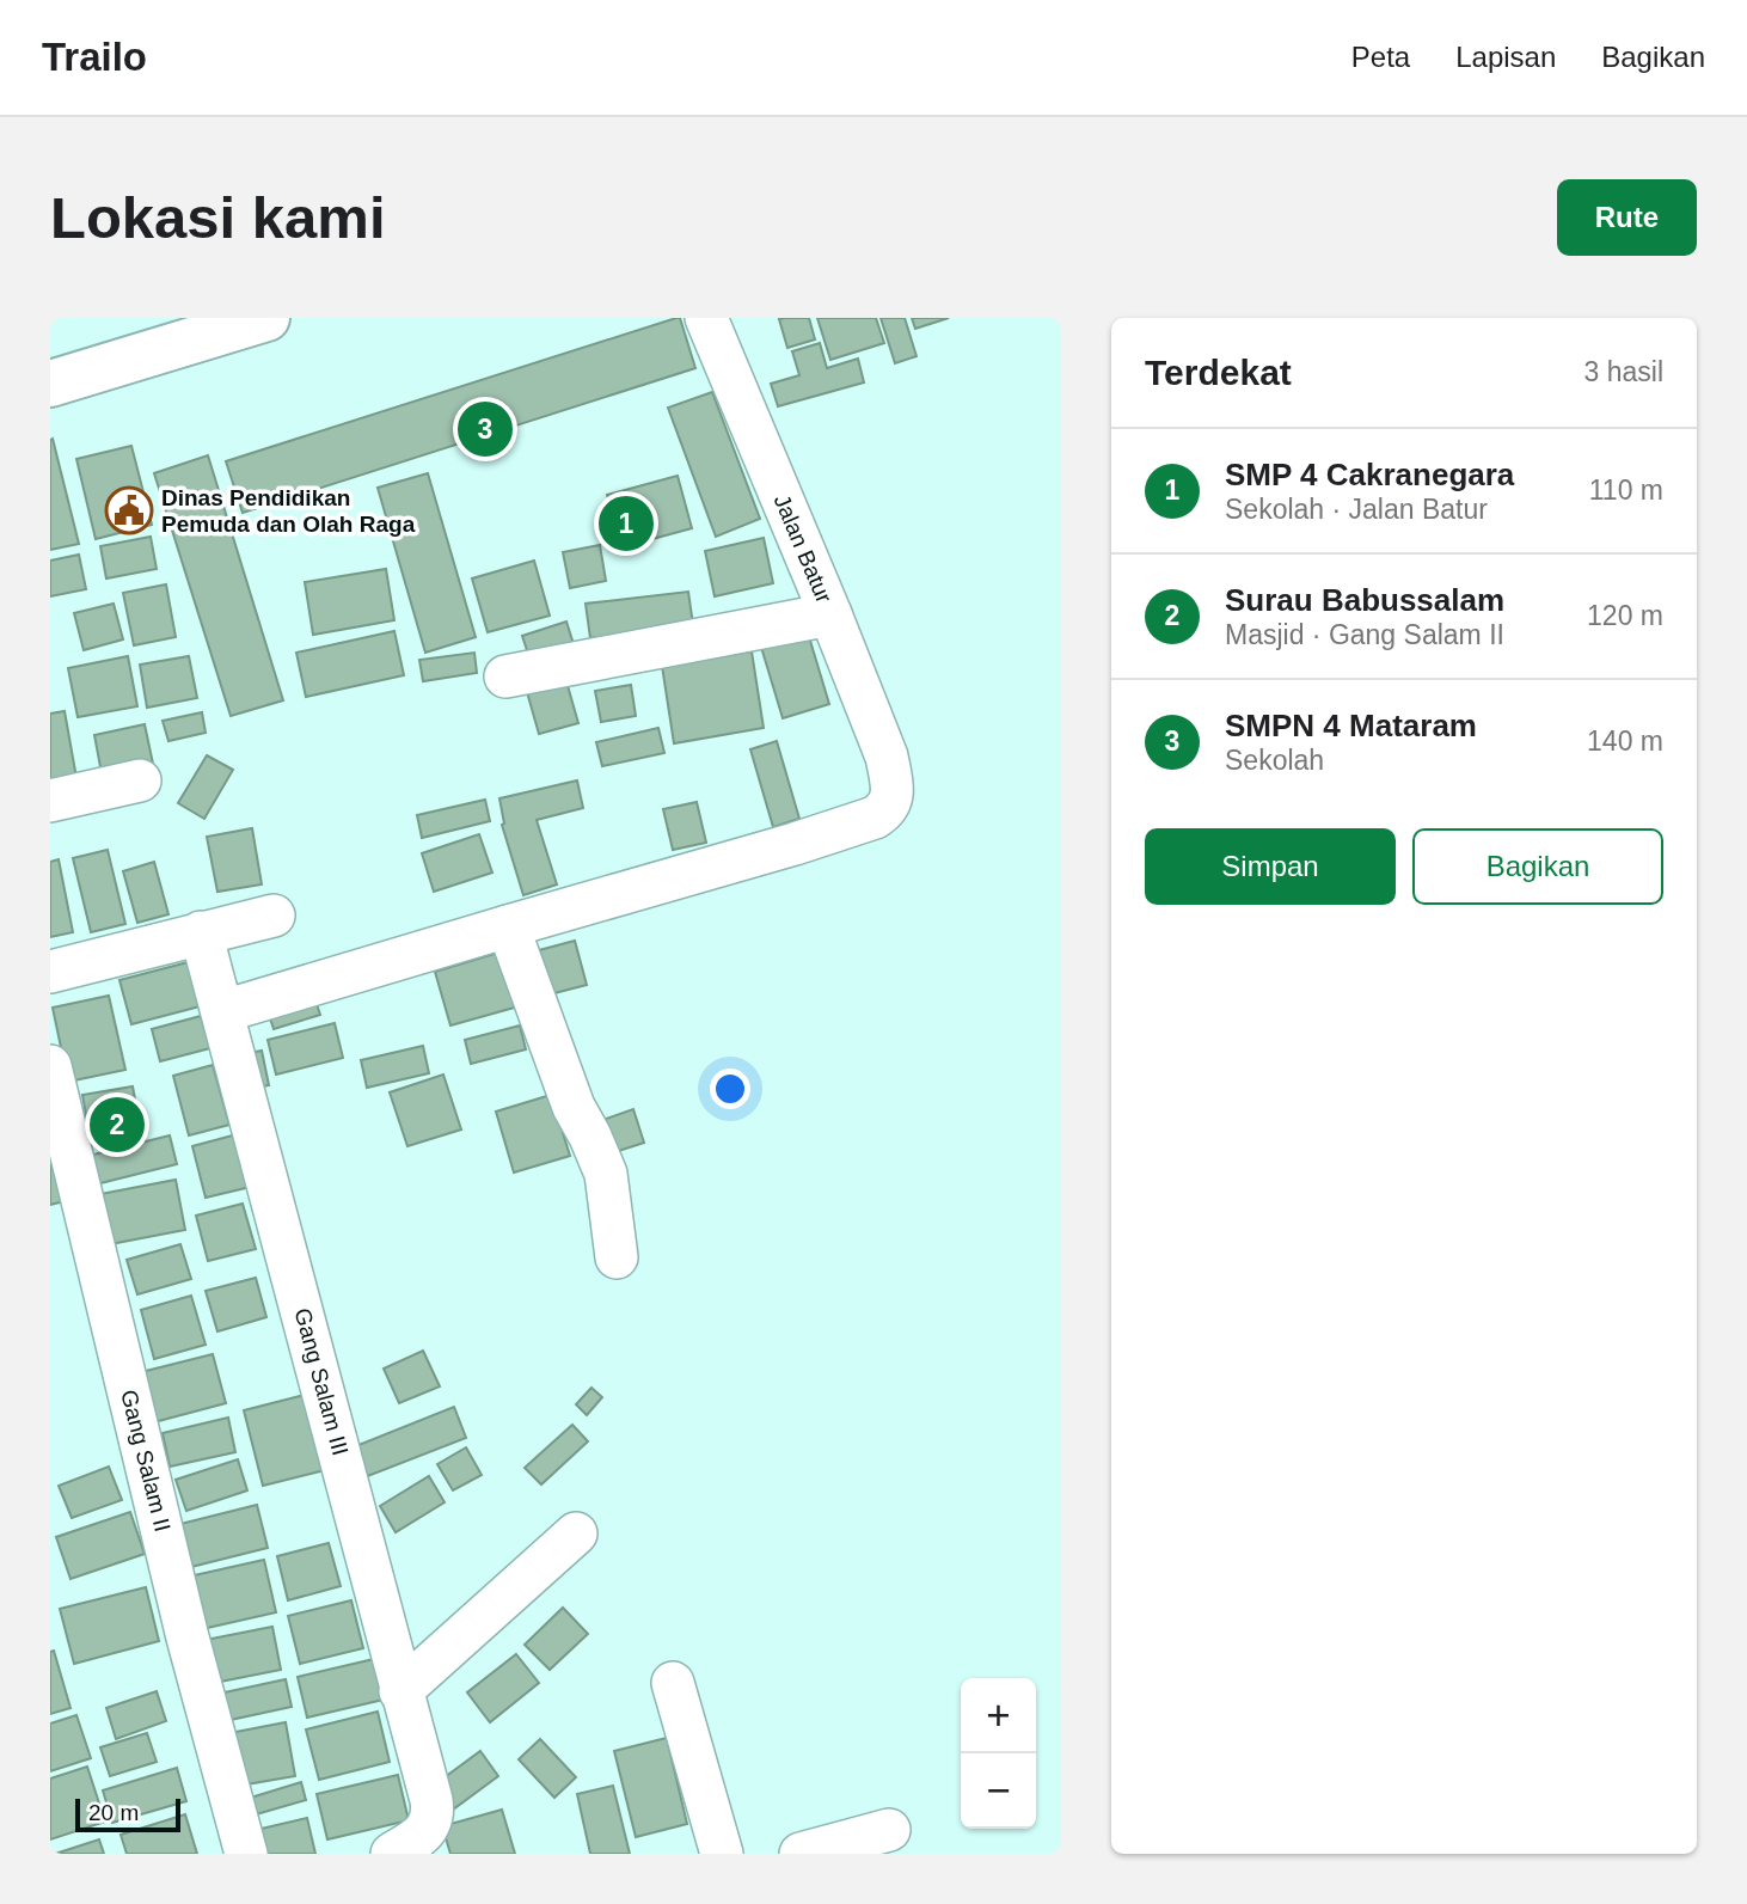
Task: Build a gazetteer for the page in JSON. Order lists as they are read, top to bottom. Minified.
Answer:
{"streets":{"street":["Jalan Batur","Gang Salam III","Gang Salam II"]},"places":{"public building":["Dinas Pendidikan Pemuda dan Olah Raga"]},"scale_bar":"20 m","page":{"header":"Trailo","nav":["Peta","Lapisan","Bagikan"],"buttons":["Rute",["Simpan","Bagikan"]],"title":"Lokasi kami","heading":["Terdekat","3 hasil"],"pins":["3","1","2"],"list":[{"mark":"1","name":"SMP 4 Cakranegara","note":"Sekolah · Jalan Batur","value":"110 m"},{"mark":"2","name":"Surau Babussalam","note":"Masjid · Gang Salam II","value":"120 m"},{"mark":"3","name":"SMPN 4 Mataram","note":"Sekolah","value":"140 m"}],"map_buttons":["+","−"],"scale":"20 m"}}
